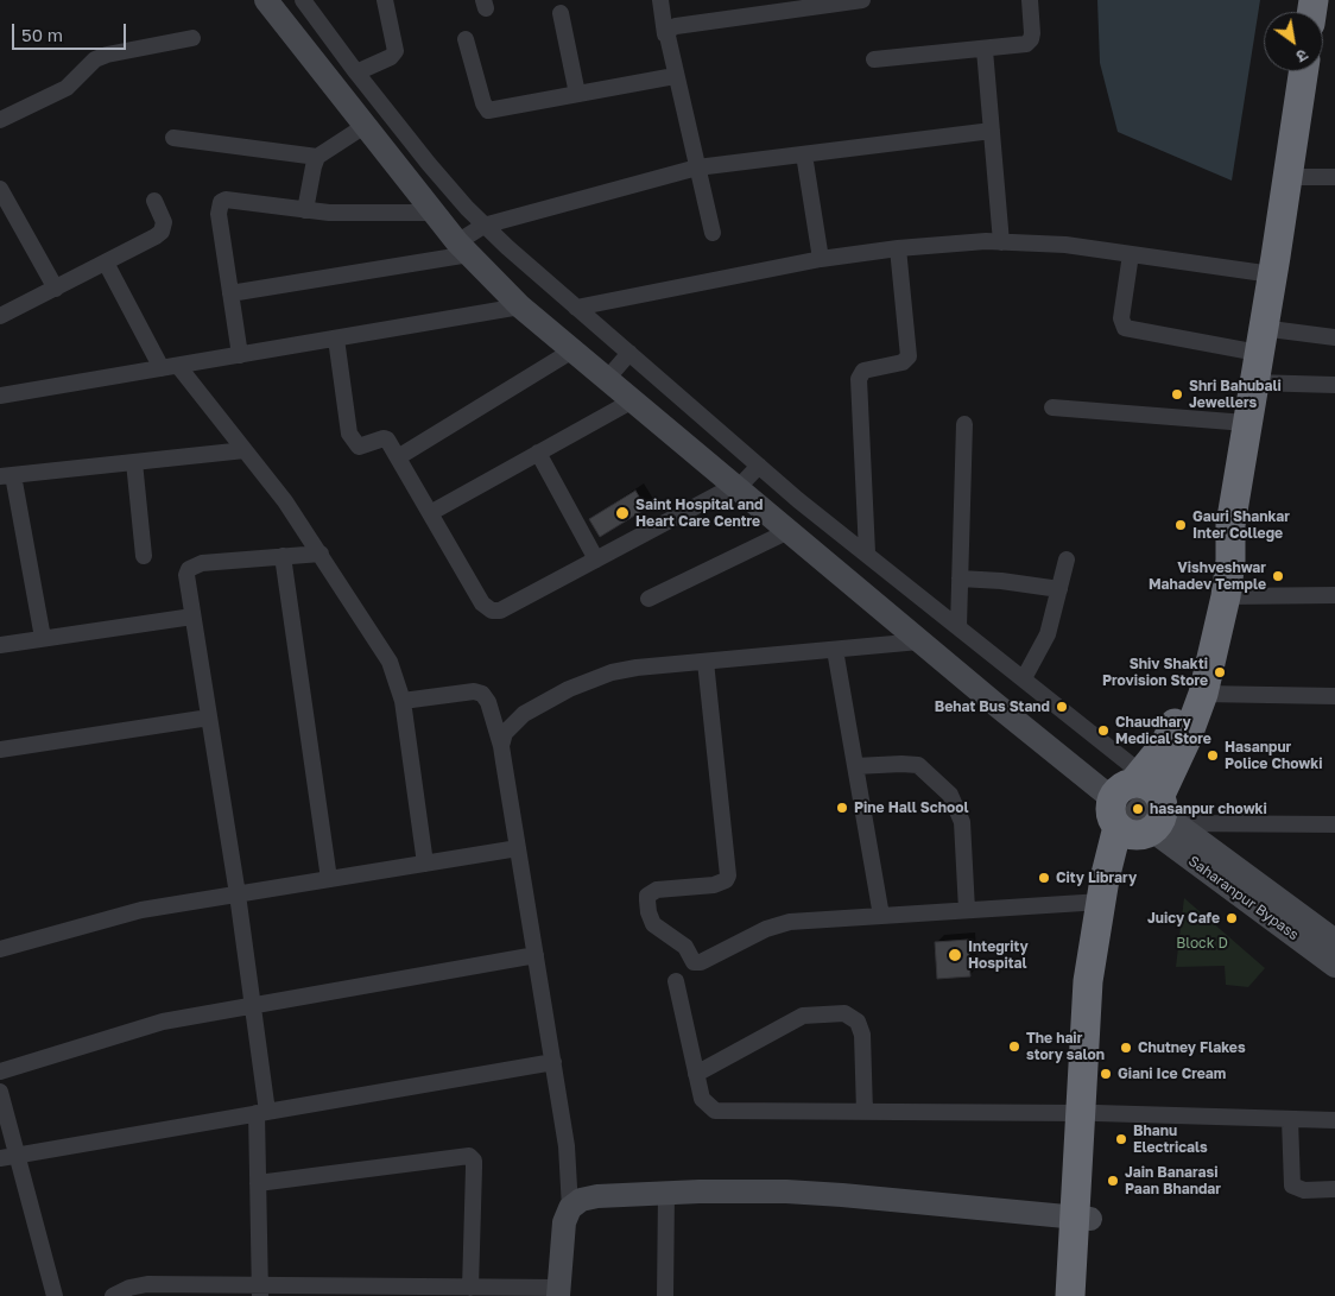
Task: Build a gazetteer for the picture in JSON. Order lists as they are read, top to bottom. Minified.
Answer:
{"streets":{"street":["Saharanpur Bypass"]},"parks":["Block D"],"places":["Shri Bahubali Jewellers","Saint Hospital and Heart Care Centre","Gauri Shankar Inter College","Vishveshwar Mahadev Temple","Shiv Shakti Provision Store","Behat Bus Stand","Chaudhary Medical Store","Hasanpur Police Chowki","Pine Hall School","hasanpur chowki","City Library","Juicy Cafe","Integrity Hospital","The hair story salon","Chutney Flakes","Giani Ice Cream","Bhanu Electricals","Jain Banarasi Paan Bhandar"],"scale_bar":"50 m","north":"bottom right"}
